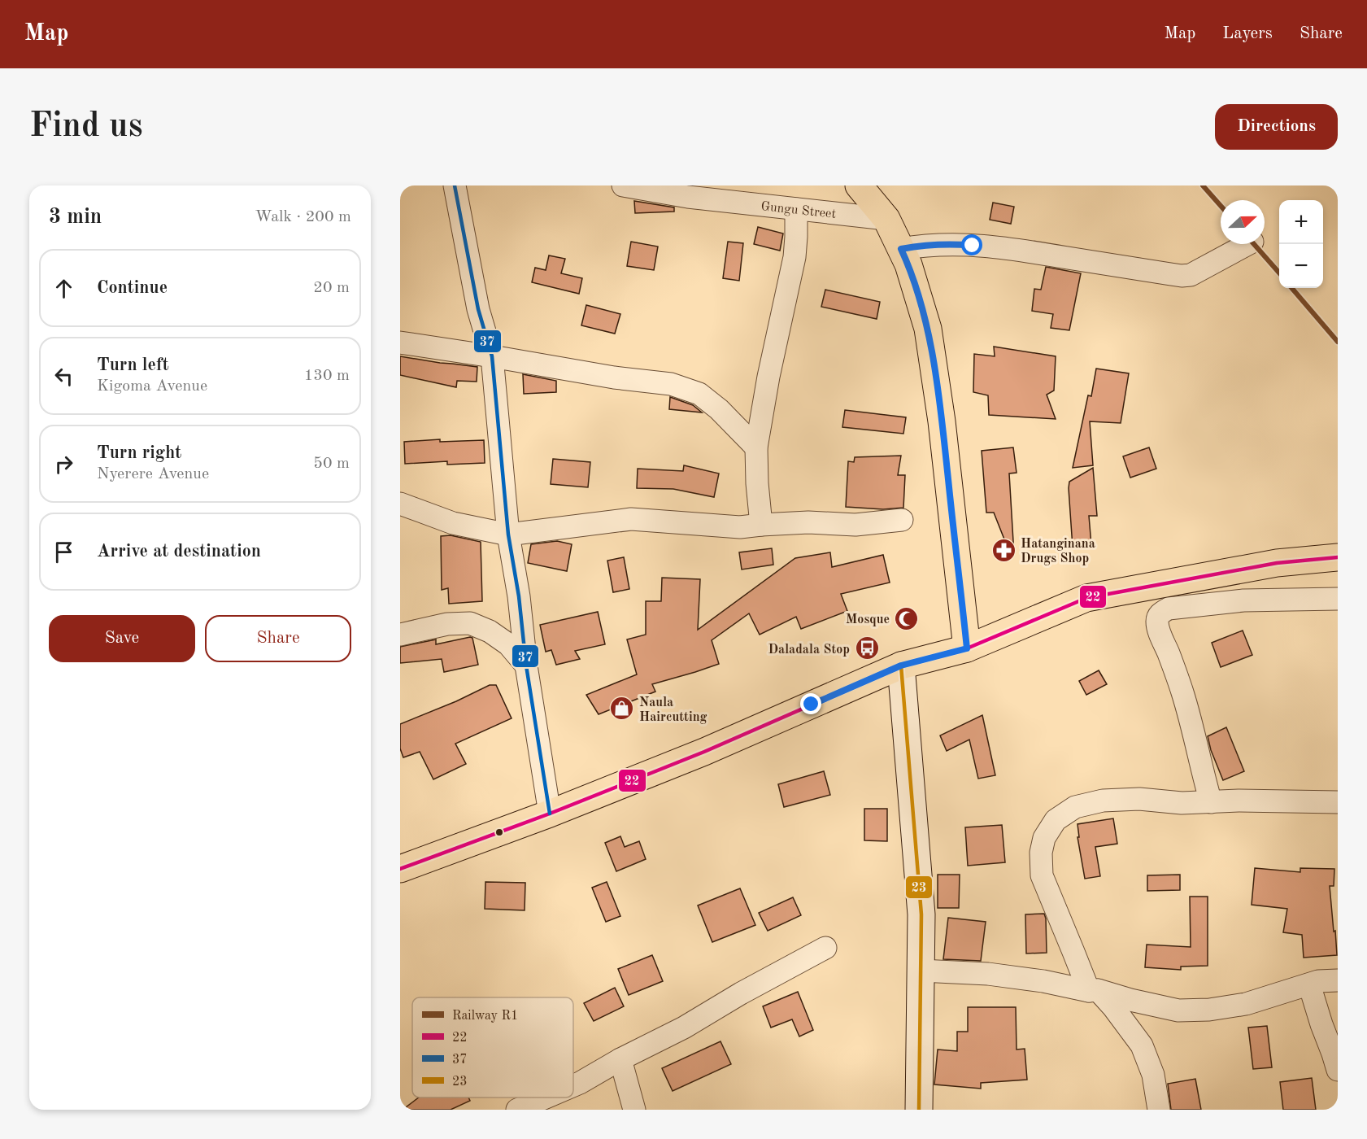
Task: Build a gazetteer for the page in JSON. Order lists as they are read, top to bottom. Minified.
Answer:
{"streets":{"street":["Gungu Street"]},"places":{"pharmacy":["Hatanginana Drugs Shop"],"mosque":["Mosque"],"bus stop":["Daladala Stop"],"shop":["Naula Haircutting"]},"lines":["rail line R1","transit line 37","transit line 22","transit line 23"],"legend":["Railway R1","22","37","23"],"north":"right","page":{"header":"Map","nav":["Map","Layers","Share"],"buttons":["Directions",["Save","Share"]],"title":"Find us","heading":["3 min","Walk · 200 m"],"map_buttons":["+","−"],"list":[["Continue","20 m"],["Turn left","Kigoma Avenue","130 m"],["Turn right","Nyerere Avenue","50 m"],"Arrive at destination"]}}
